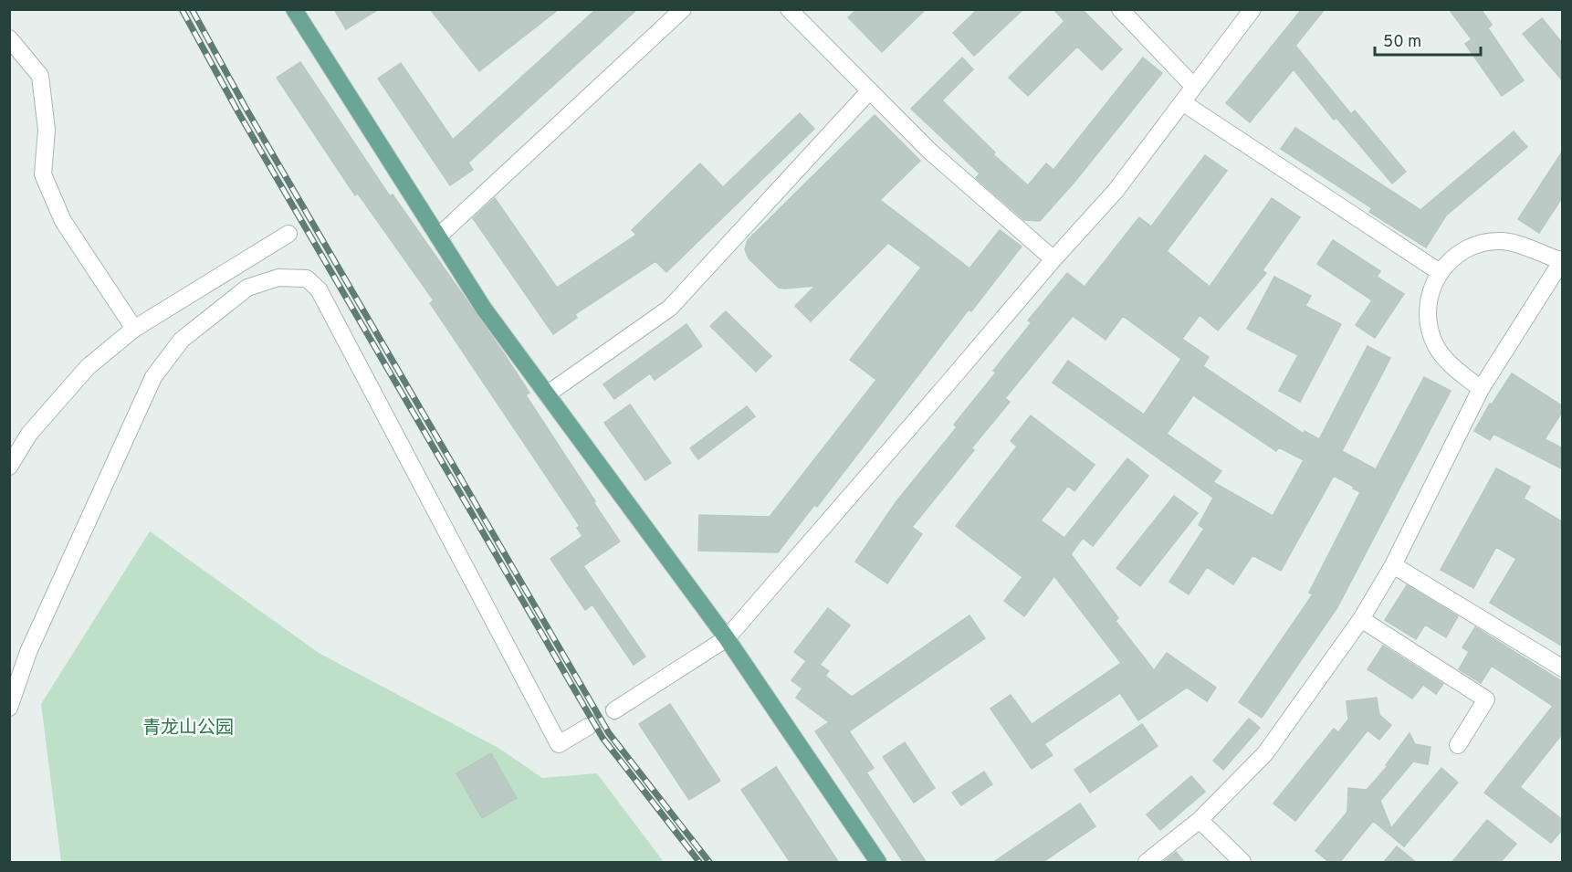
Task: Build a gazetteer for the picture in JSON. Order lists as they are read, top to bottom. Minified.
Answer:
{"parks":["青龙山公园"],"scale_bar":"50 m"}
